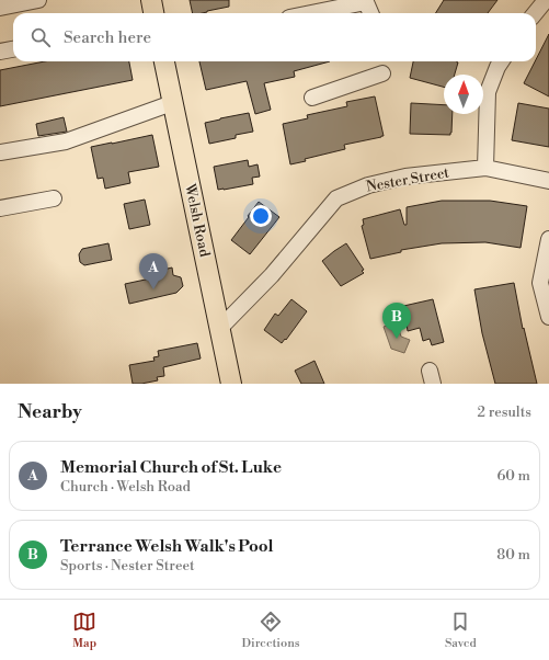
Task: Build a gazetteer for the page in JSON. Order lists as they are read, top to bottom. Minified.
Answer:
{"streets":{"main road":["Welsh Road"],"street":["Nester Street"]},"crossings":[["Nester Street","Welsh Road"]],"north":"top","page":{"search":"Search here","pins":["A","B"],"heading":["Nearby","2 results"],"list":[{"mark":"A","name":"Memorial Church of St. Luke","note":"Church · Welsh Road","value":"60 m"},{"mark":"B","name":"Terrance Welsh Walk's Pool","note":"Sports · Nester Street","value":"80 m"}],"nav":["Map","Directions","Saved"]}}
